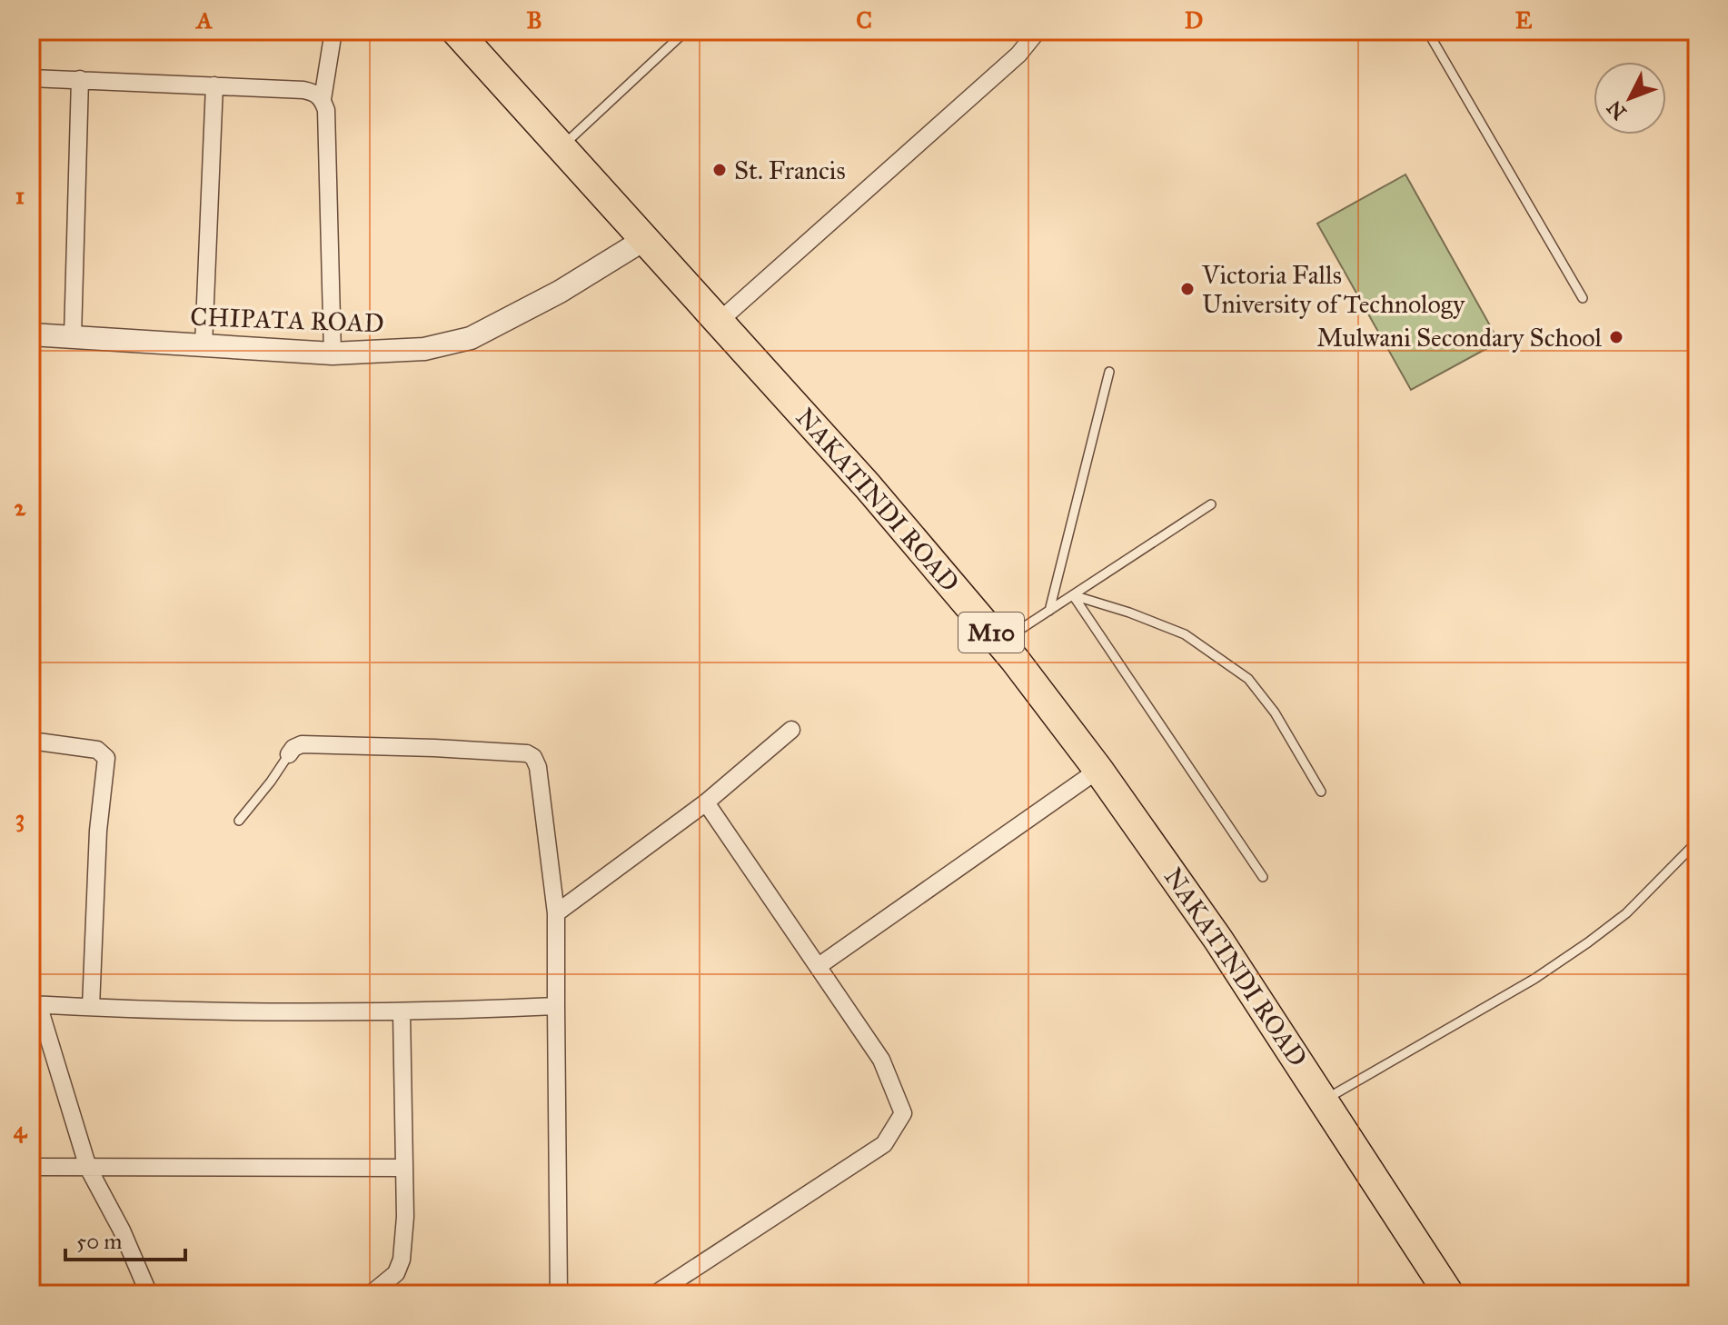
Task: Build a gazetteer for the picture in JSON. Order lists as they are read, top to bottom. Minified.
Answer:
{"streets":{"highway":["NAKATINDI ROAD","M10"],"street":["CHIPATA ROAD"]},"crossings":[["CHIPATA ROAD","NAKATINDI ROAD"]],"places":["St. Francis","Victoria Falls University of Technology","Mulwani Secondary School"],"scale_bar":"50 m","north":"bottom left","grid":{"columns":["A","B","C","D","E"],"rows":["1","2","3","4"]}}
